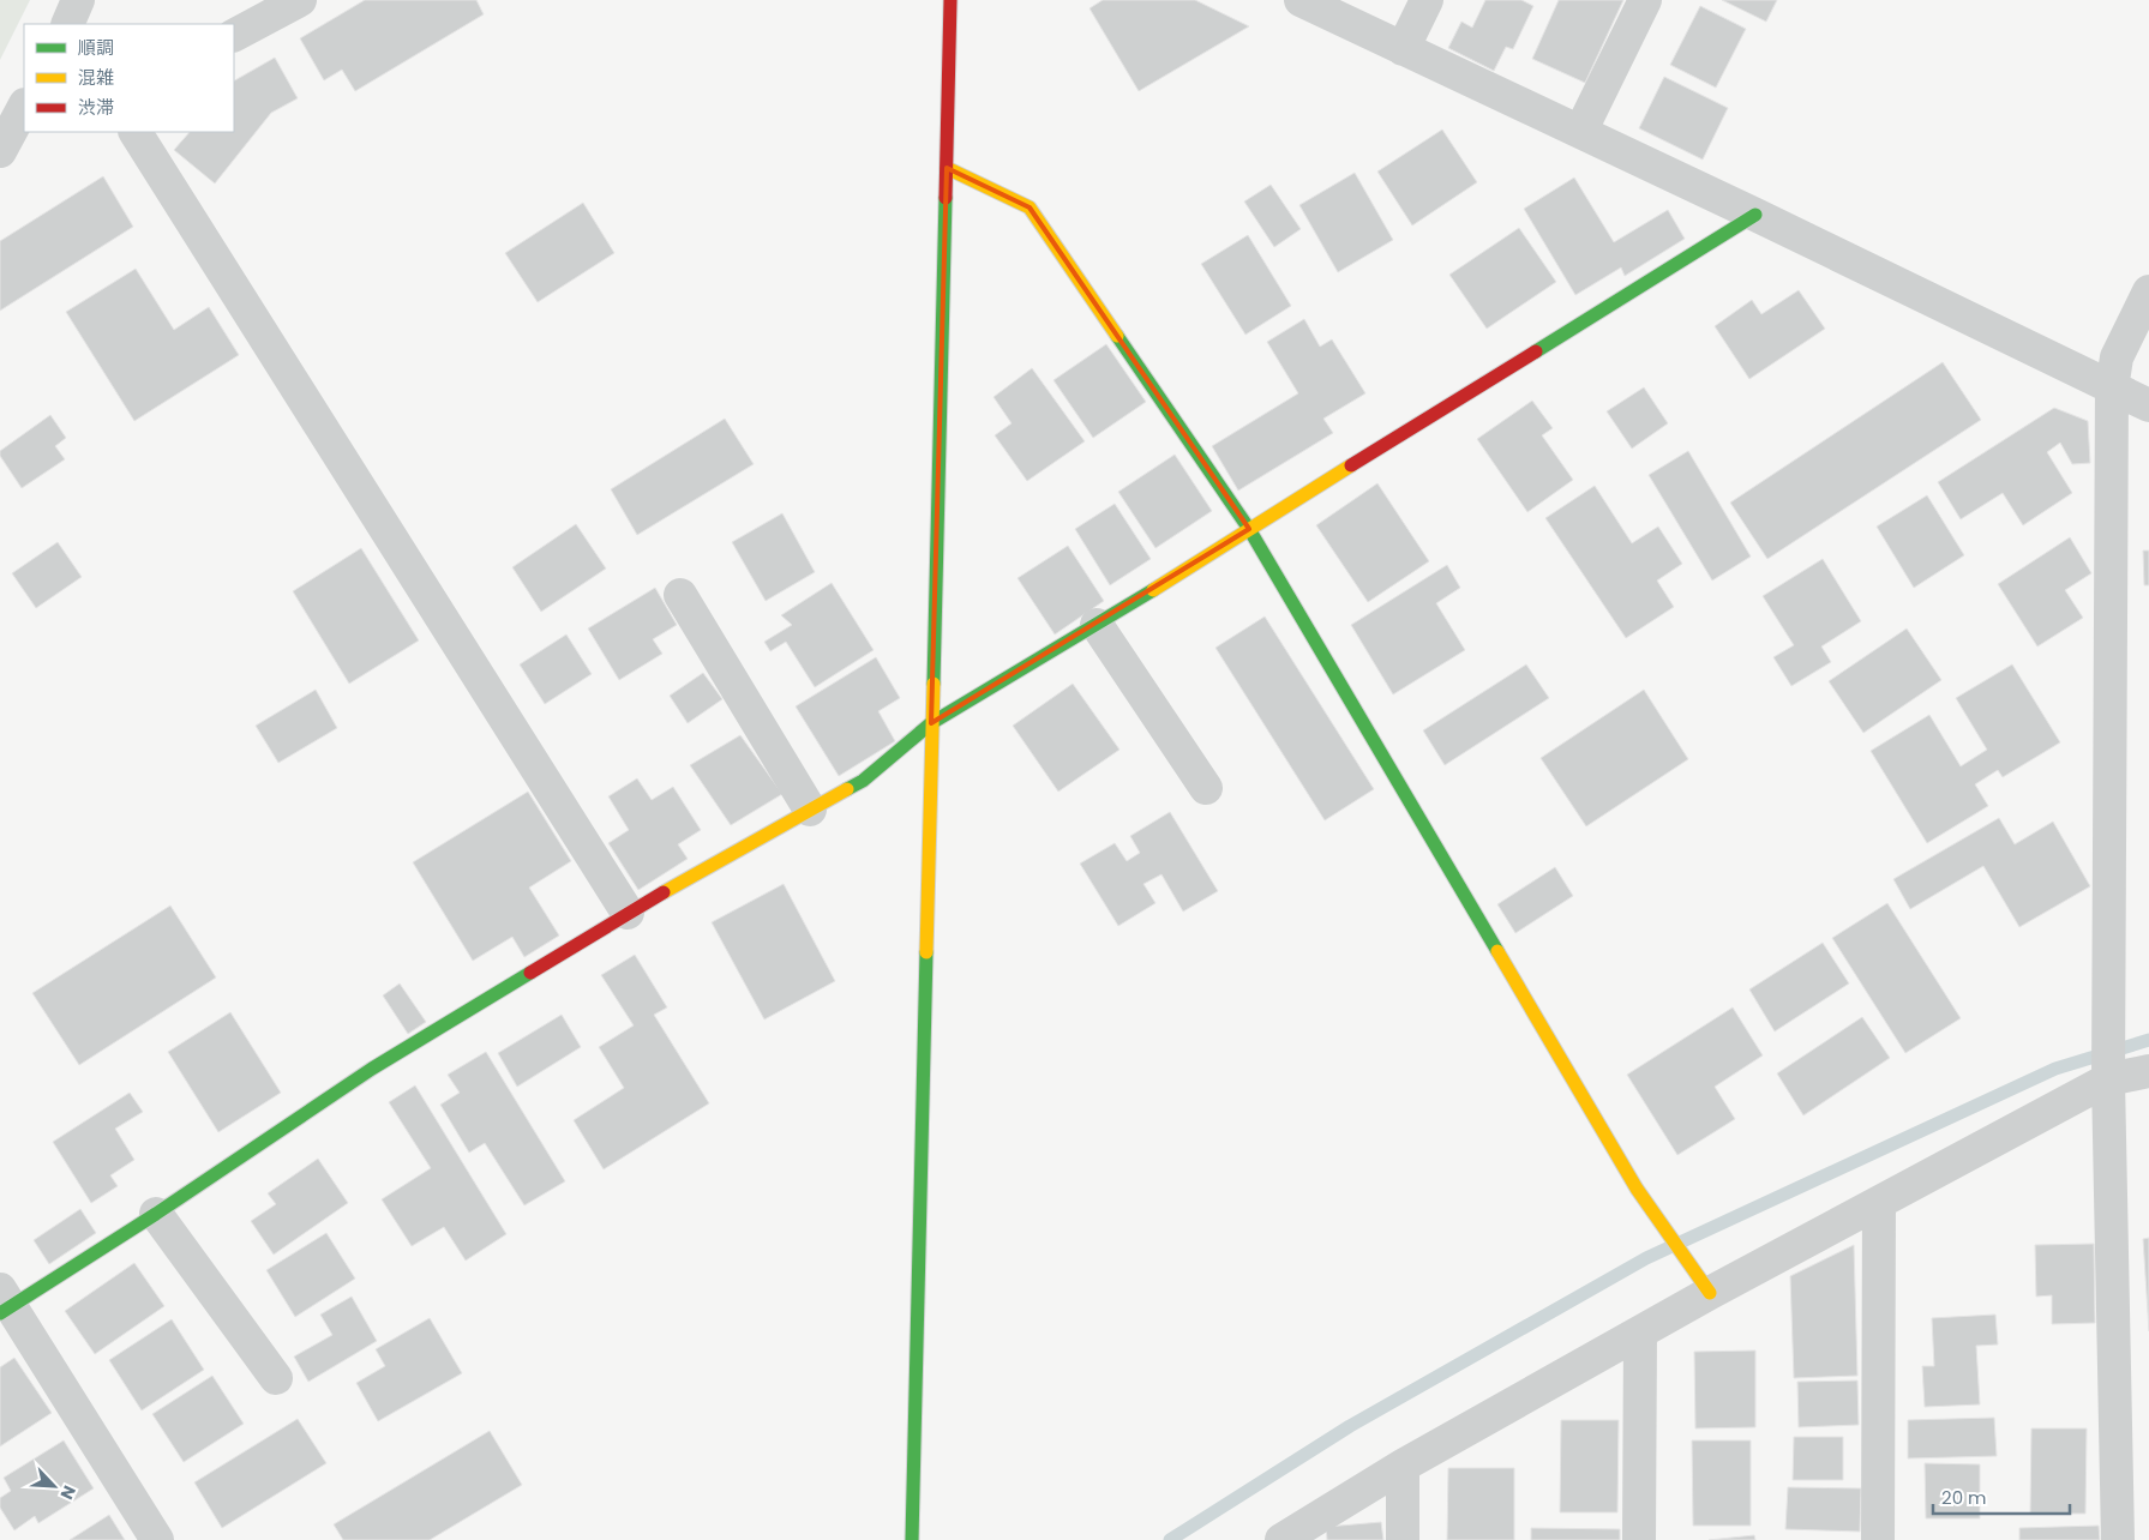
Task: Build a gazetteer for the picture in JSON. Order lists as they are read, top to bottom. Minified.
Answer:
{"legend":["順調","混雑","渋滞"],"scale_bar":"20 m","north":"bottom right"}
